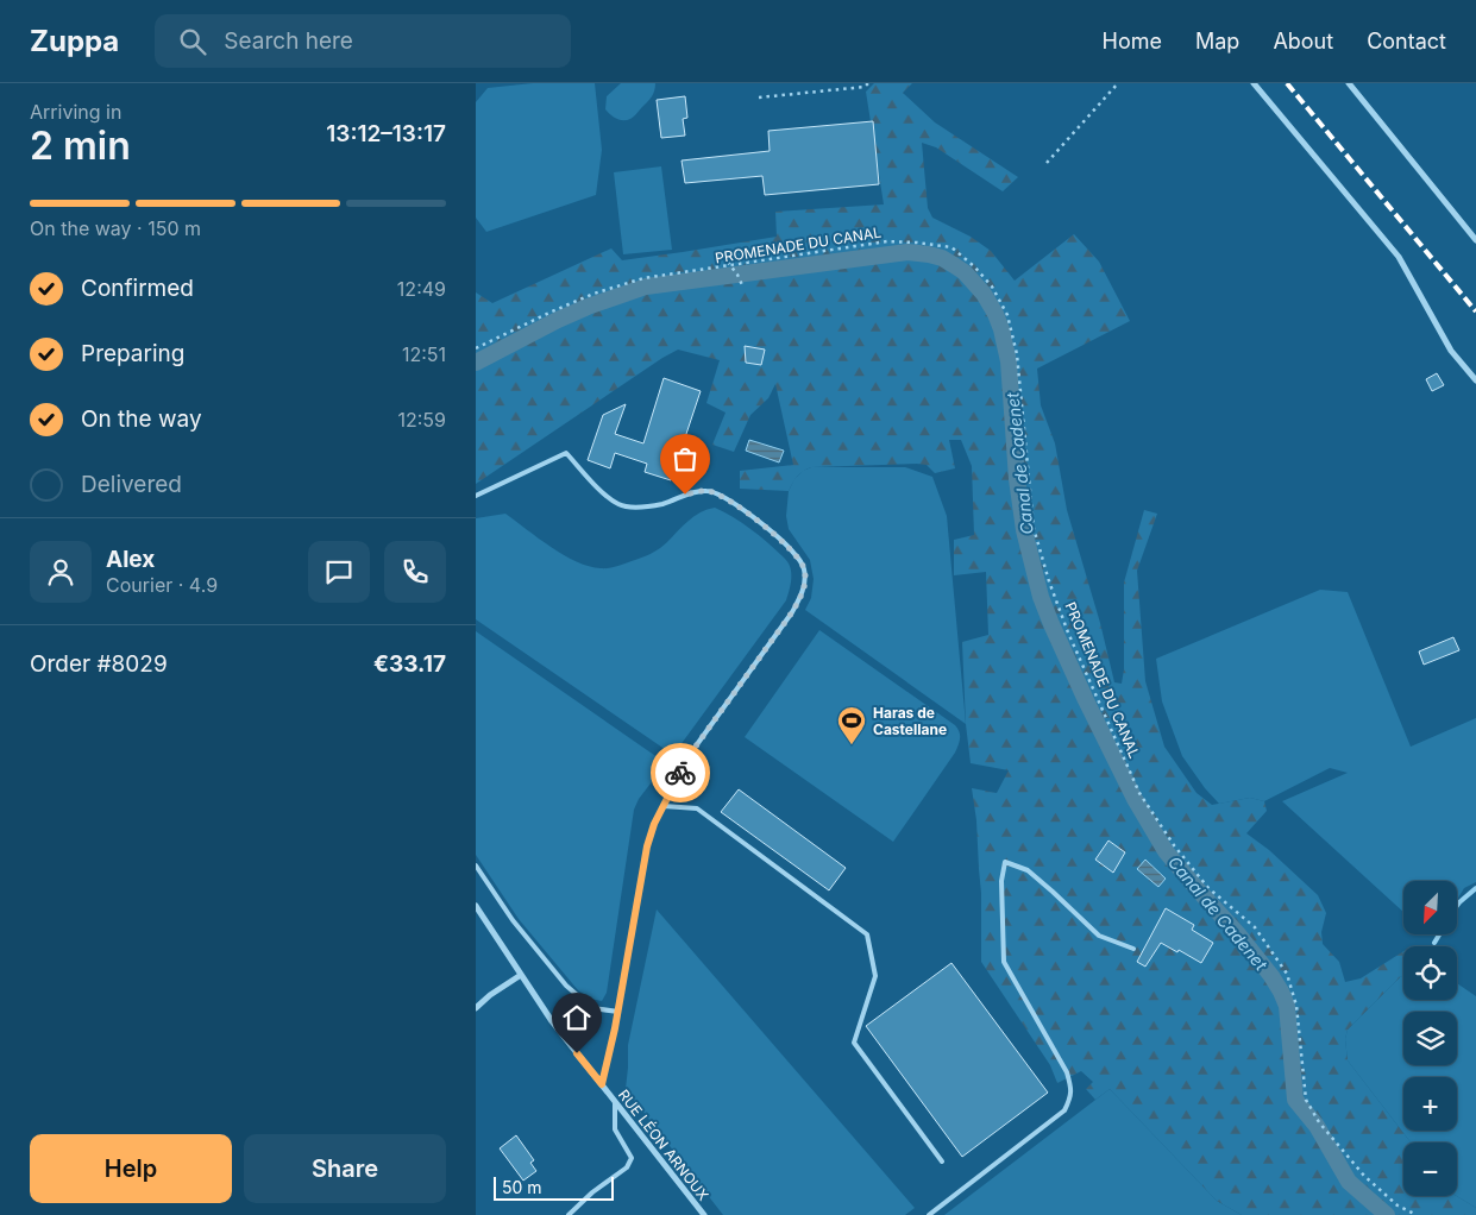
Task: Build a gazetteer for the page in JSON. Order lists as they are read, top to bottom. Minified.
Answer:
{"streets":{"street":["RUE LÉON ARNOUX"],"path":["PROMENADE DU CANAL"]},"water":["Canal de Cadenet"],"places":{"sports":["Haras de Castellane"]},"scale_bar":"50 m","north":"bottom left","page":{"header":"Zuppa","search":"Search here","nav":["Home","Map","About","Contact"],"heading":["2 min","Arriving in","13:12–13:17"],"panel":["Alex","Courier · 4.9","Order #8029","€33.17"],"bar":"On the way · 150 m","list":[["Confirmed","12:49"],["Preparing","12:51"],["On the way","12:59"],"Delivered"],"map_buttons":["+","−"],"buttons":["Help","Share"],"scale":"50 m"}}
